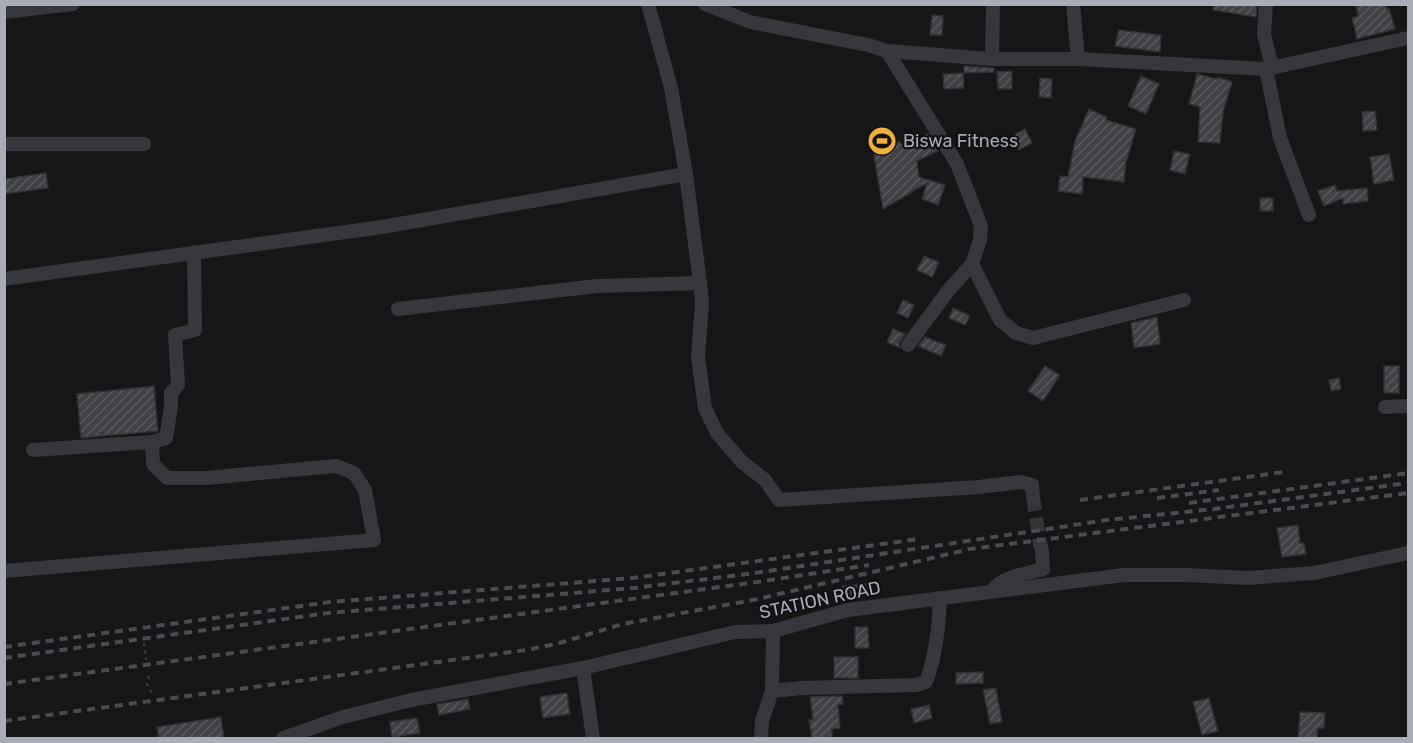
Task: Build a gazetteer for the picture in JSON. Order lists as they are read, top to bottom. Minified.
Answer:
{"streets":{"street":["STATION ROAD"]},"places":{"sports":["Biswa Fitness"]}}
